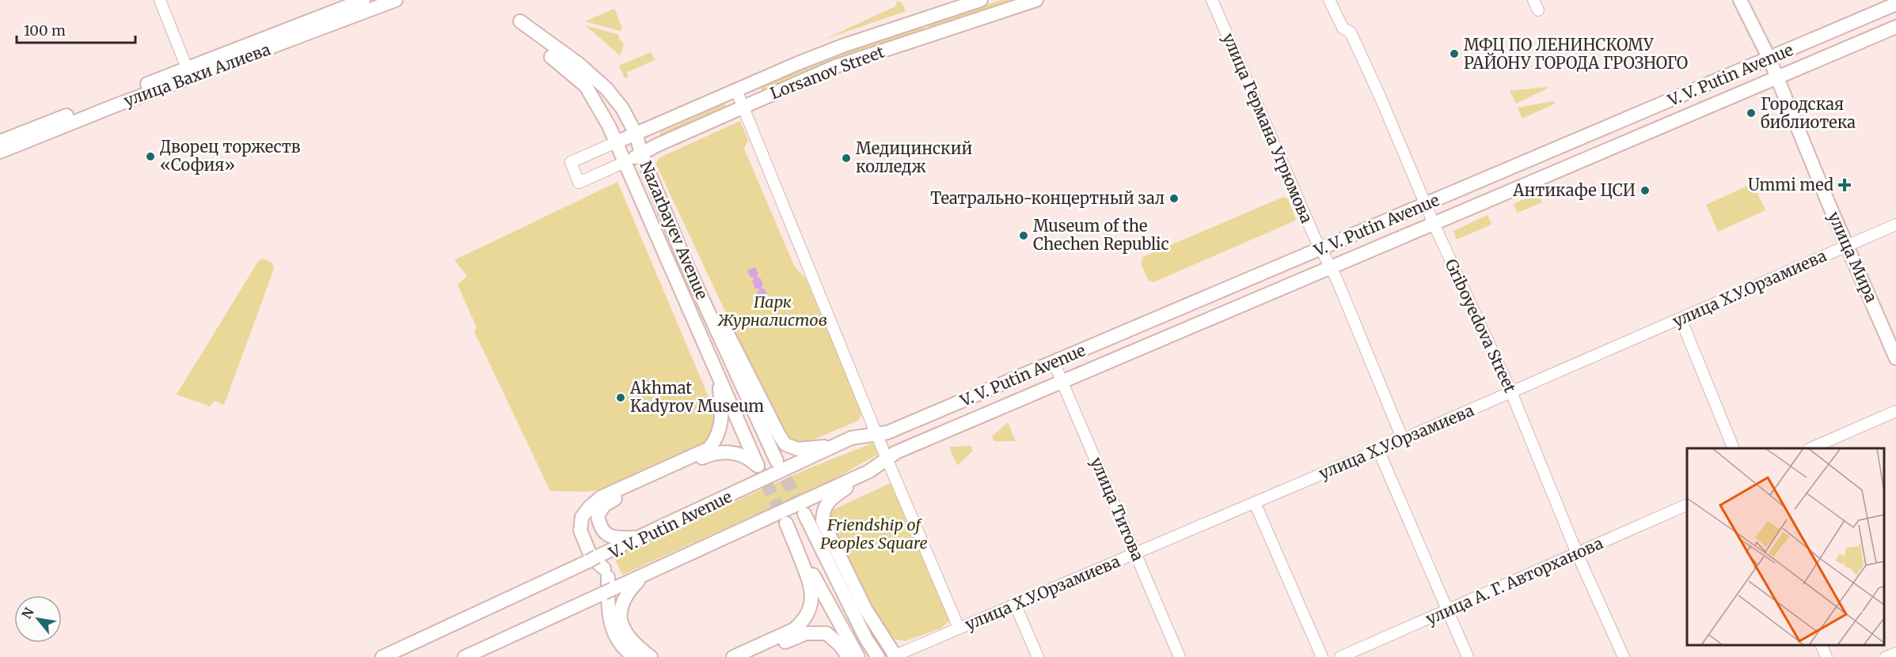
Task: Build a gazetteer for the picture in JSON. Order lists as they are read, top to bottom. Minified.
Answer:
{"streets":{"main road":["Lorsanov Street","улица Вахи Алиева","V. V. Putin Avenue","Nazarbayev Avenue","улица Мира"],"street":["улица Германа Угрюмова","улица Х.У.Орзамиева","Griboyedova Street","улица Титова","улица А. Г. Авторханова"]},"crossings":[["Lorsanov Street","Nazarbayev Avenue"],["V. V. Putin Avenue","улица Германа Угрюмова"],["V. V. Putin Avenue","Nazarbayev Avenue"],["V. V. Putin Avenue","улица Мира"],["V. V. Putin Avenue","Griboyedova Street"],["V. V. Putin Avenue","улица Титова"],["улица Германа Угрюмова","улица Х.У.Орзамиева"],["улица Мира","улица Х.У.Орзамиева"],["улица Х.У.Орзамиева","Griboyedova Street"],["улица Х.У.Орзамиева","улица Титова"],["Griboyedova Street","улица А. Г. Авторханова"]],"parks":["Парк Журналистов","Friendship of Peoples Square"],"places":{"other":["МФЦ ПО ЛЕНИНСКОМУ РАЙОНУ ГОРОДА ГРОЗНОГО","Городская библиотека","Дворец торжеств «София»","Медицинский колледж","Антикафе ЦСИ","Театрально-концертный зал","Museum of the Chechen Republic","Akhmat Kadyrov Museum"],"health":["Ummi med"]},"scale_bar":"100 m","north":"top left"}
